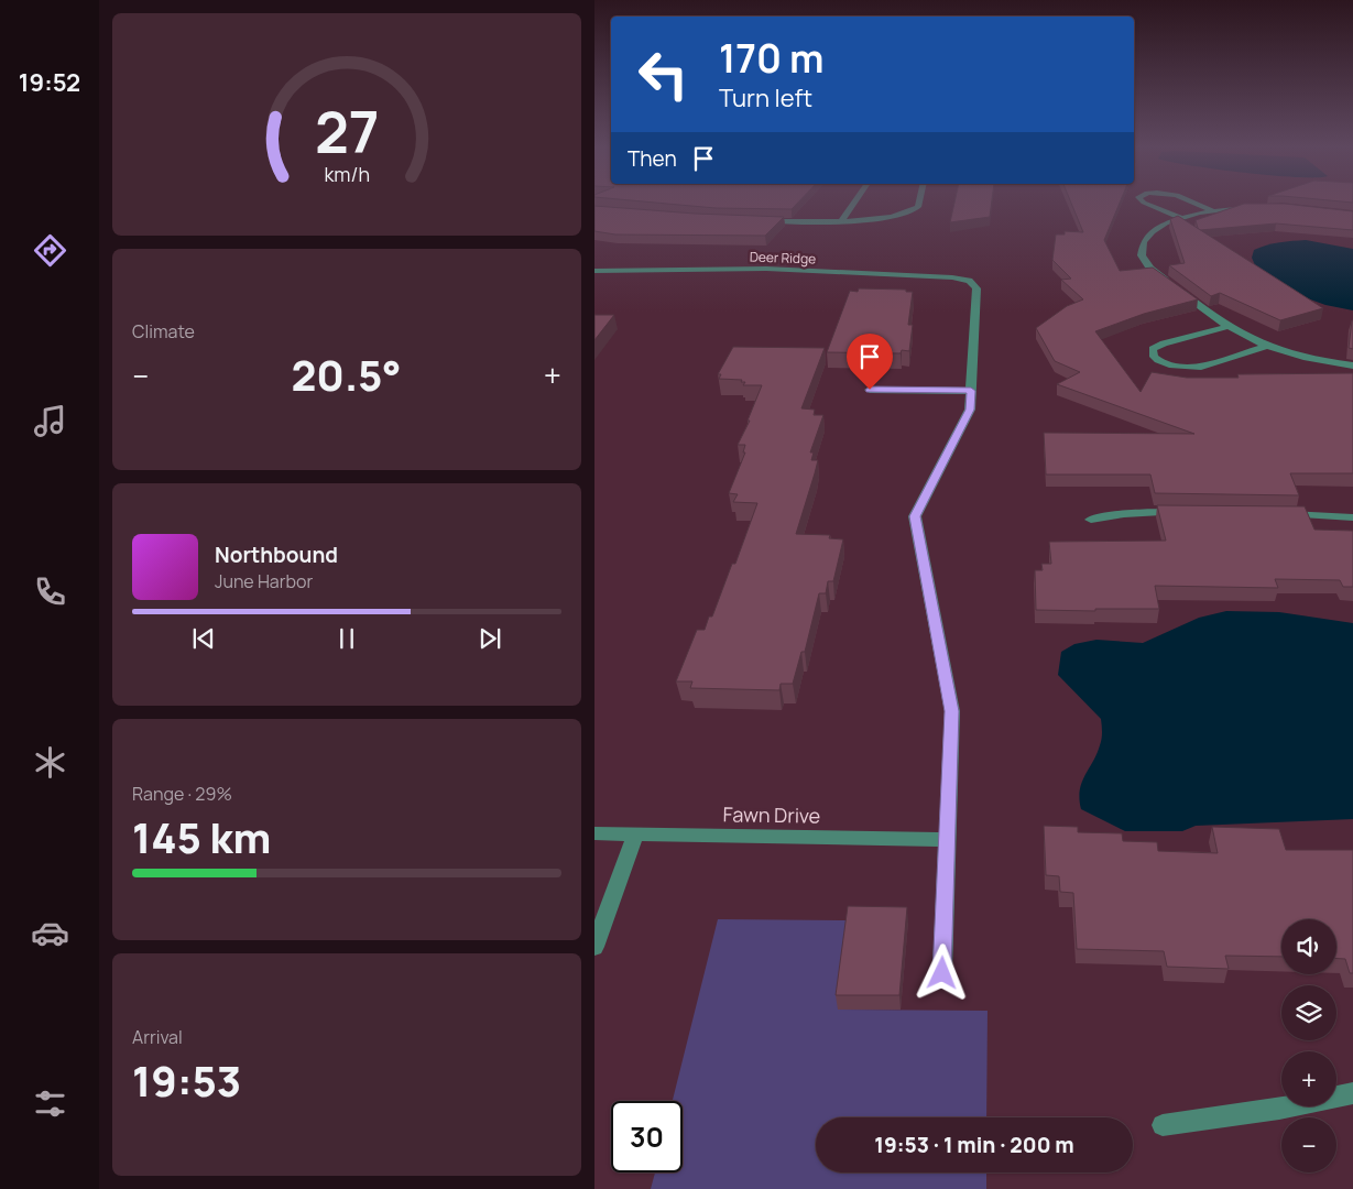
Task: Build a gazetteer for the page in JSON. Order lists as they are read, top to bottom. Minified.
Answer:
{"streets":{"street":["Deer Ridge","Fawn Drive"]},"page":{"tabs":"19:52","turn":["170 m","Turn left"],"then":"Then","tile":["Climate",["Range · 29%","145 km"],["Arrival","19:53"]],"heat":["−","20.5°","+"],"song":["Northbound","June Harbor"],"map_buttons":["+","−"],"limit":"30","trip":"19:53 · 1 min · 200 m","gauge":["27","km/h"]}}
